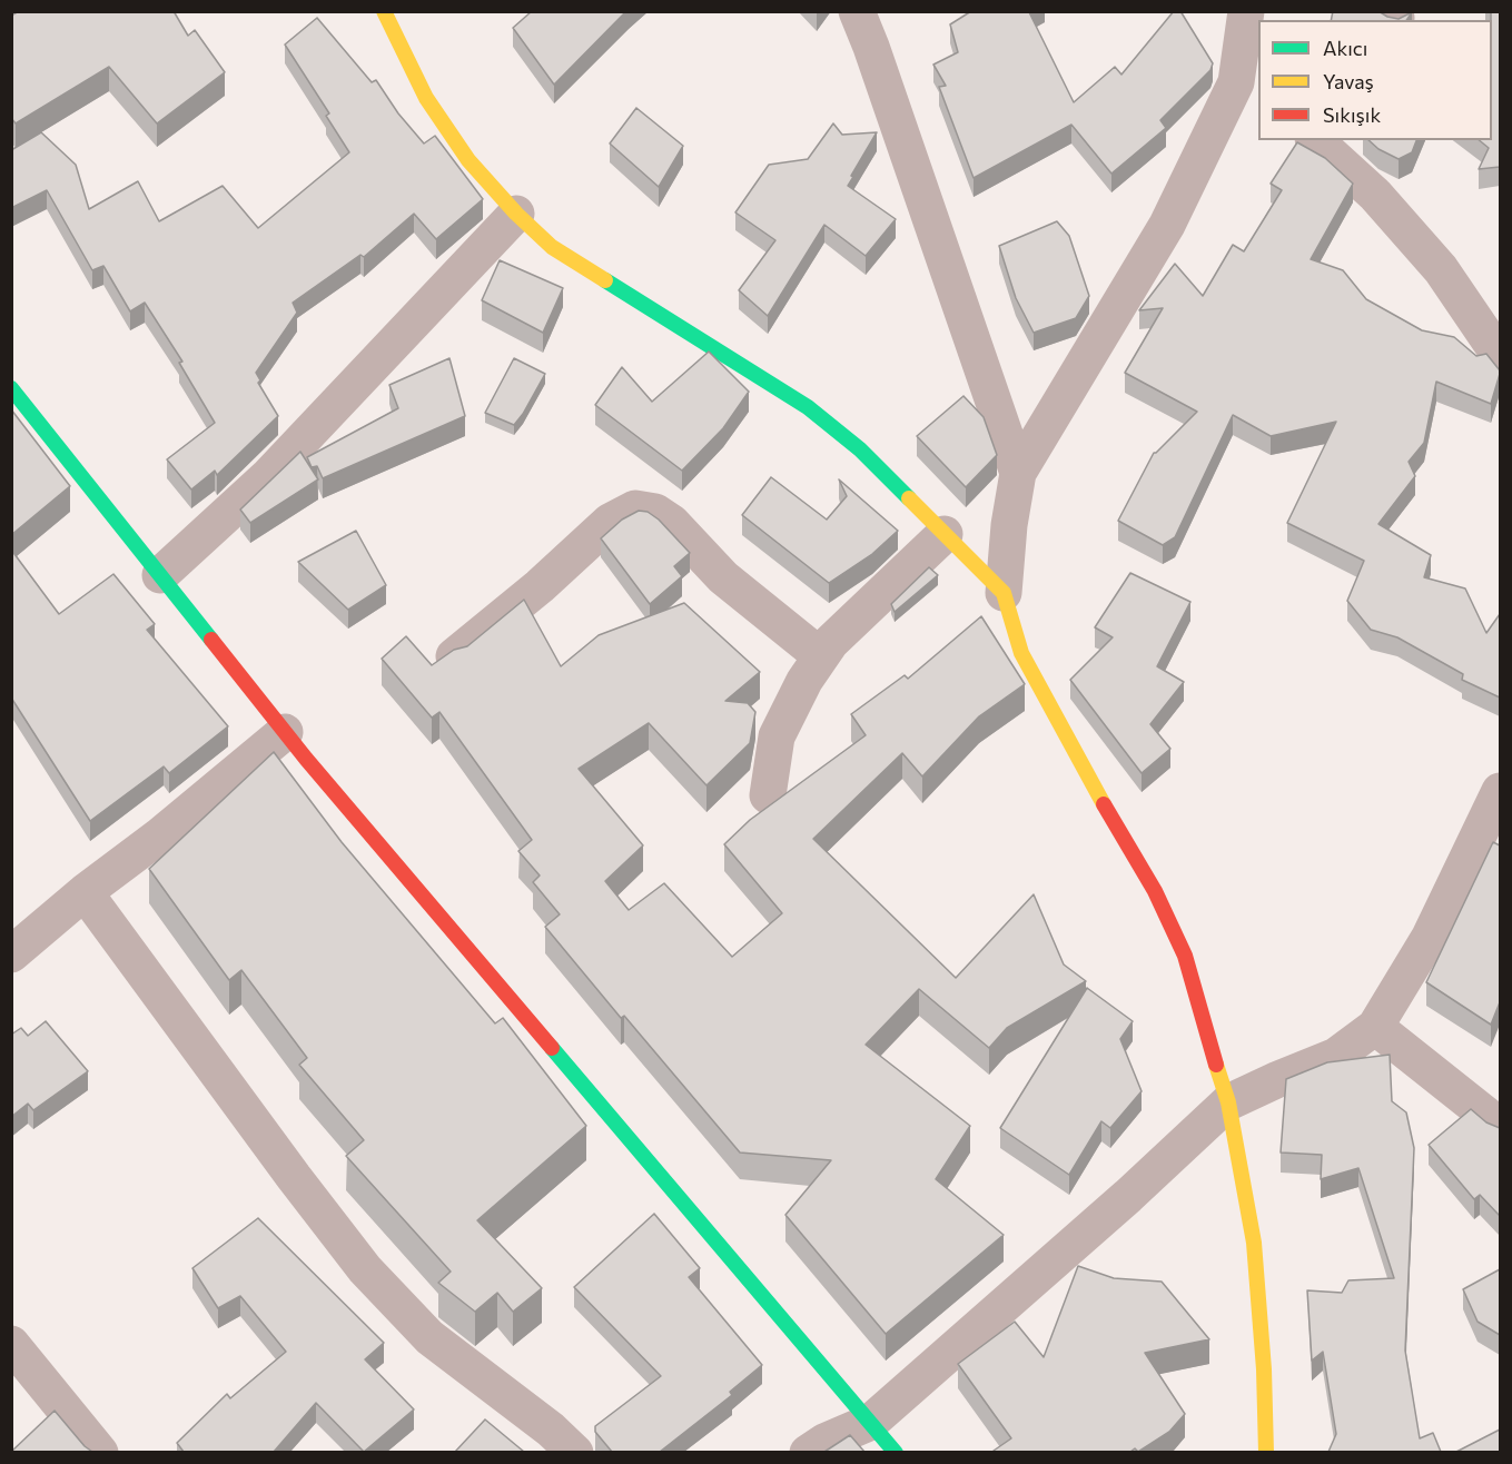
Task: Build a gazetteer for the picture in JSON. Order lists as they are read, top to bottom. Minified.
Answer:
{"legend":["Akıcı","Yavaş","Sıkışık"]}
